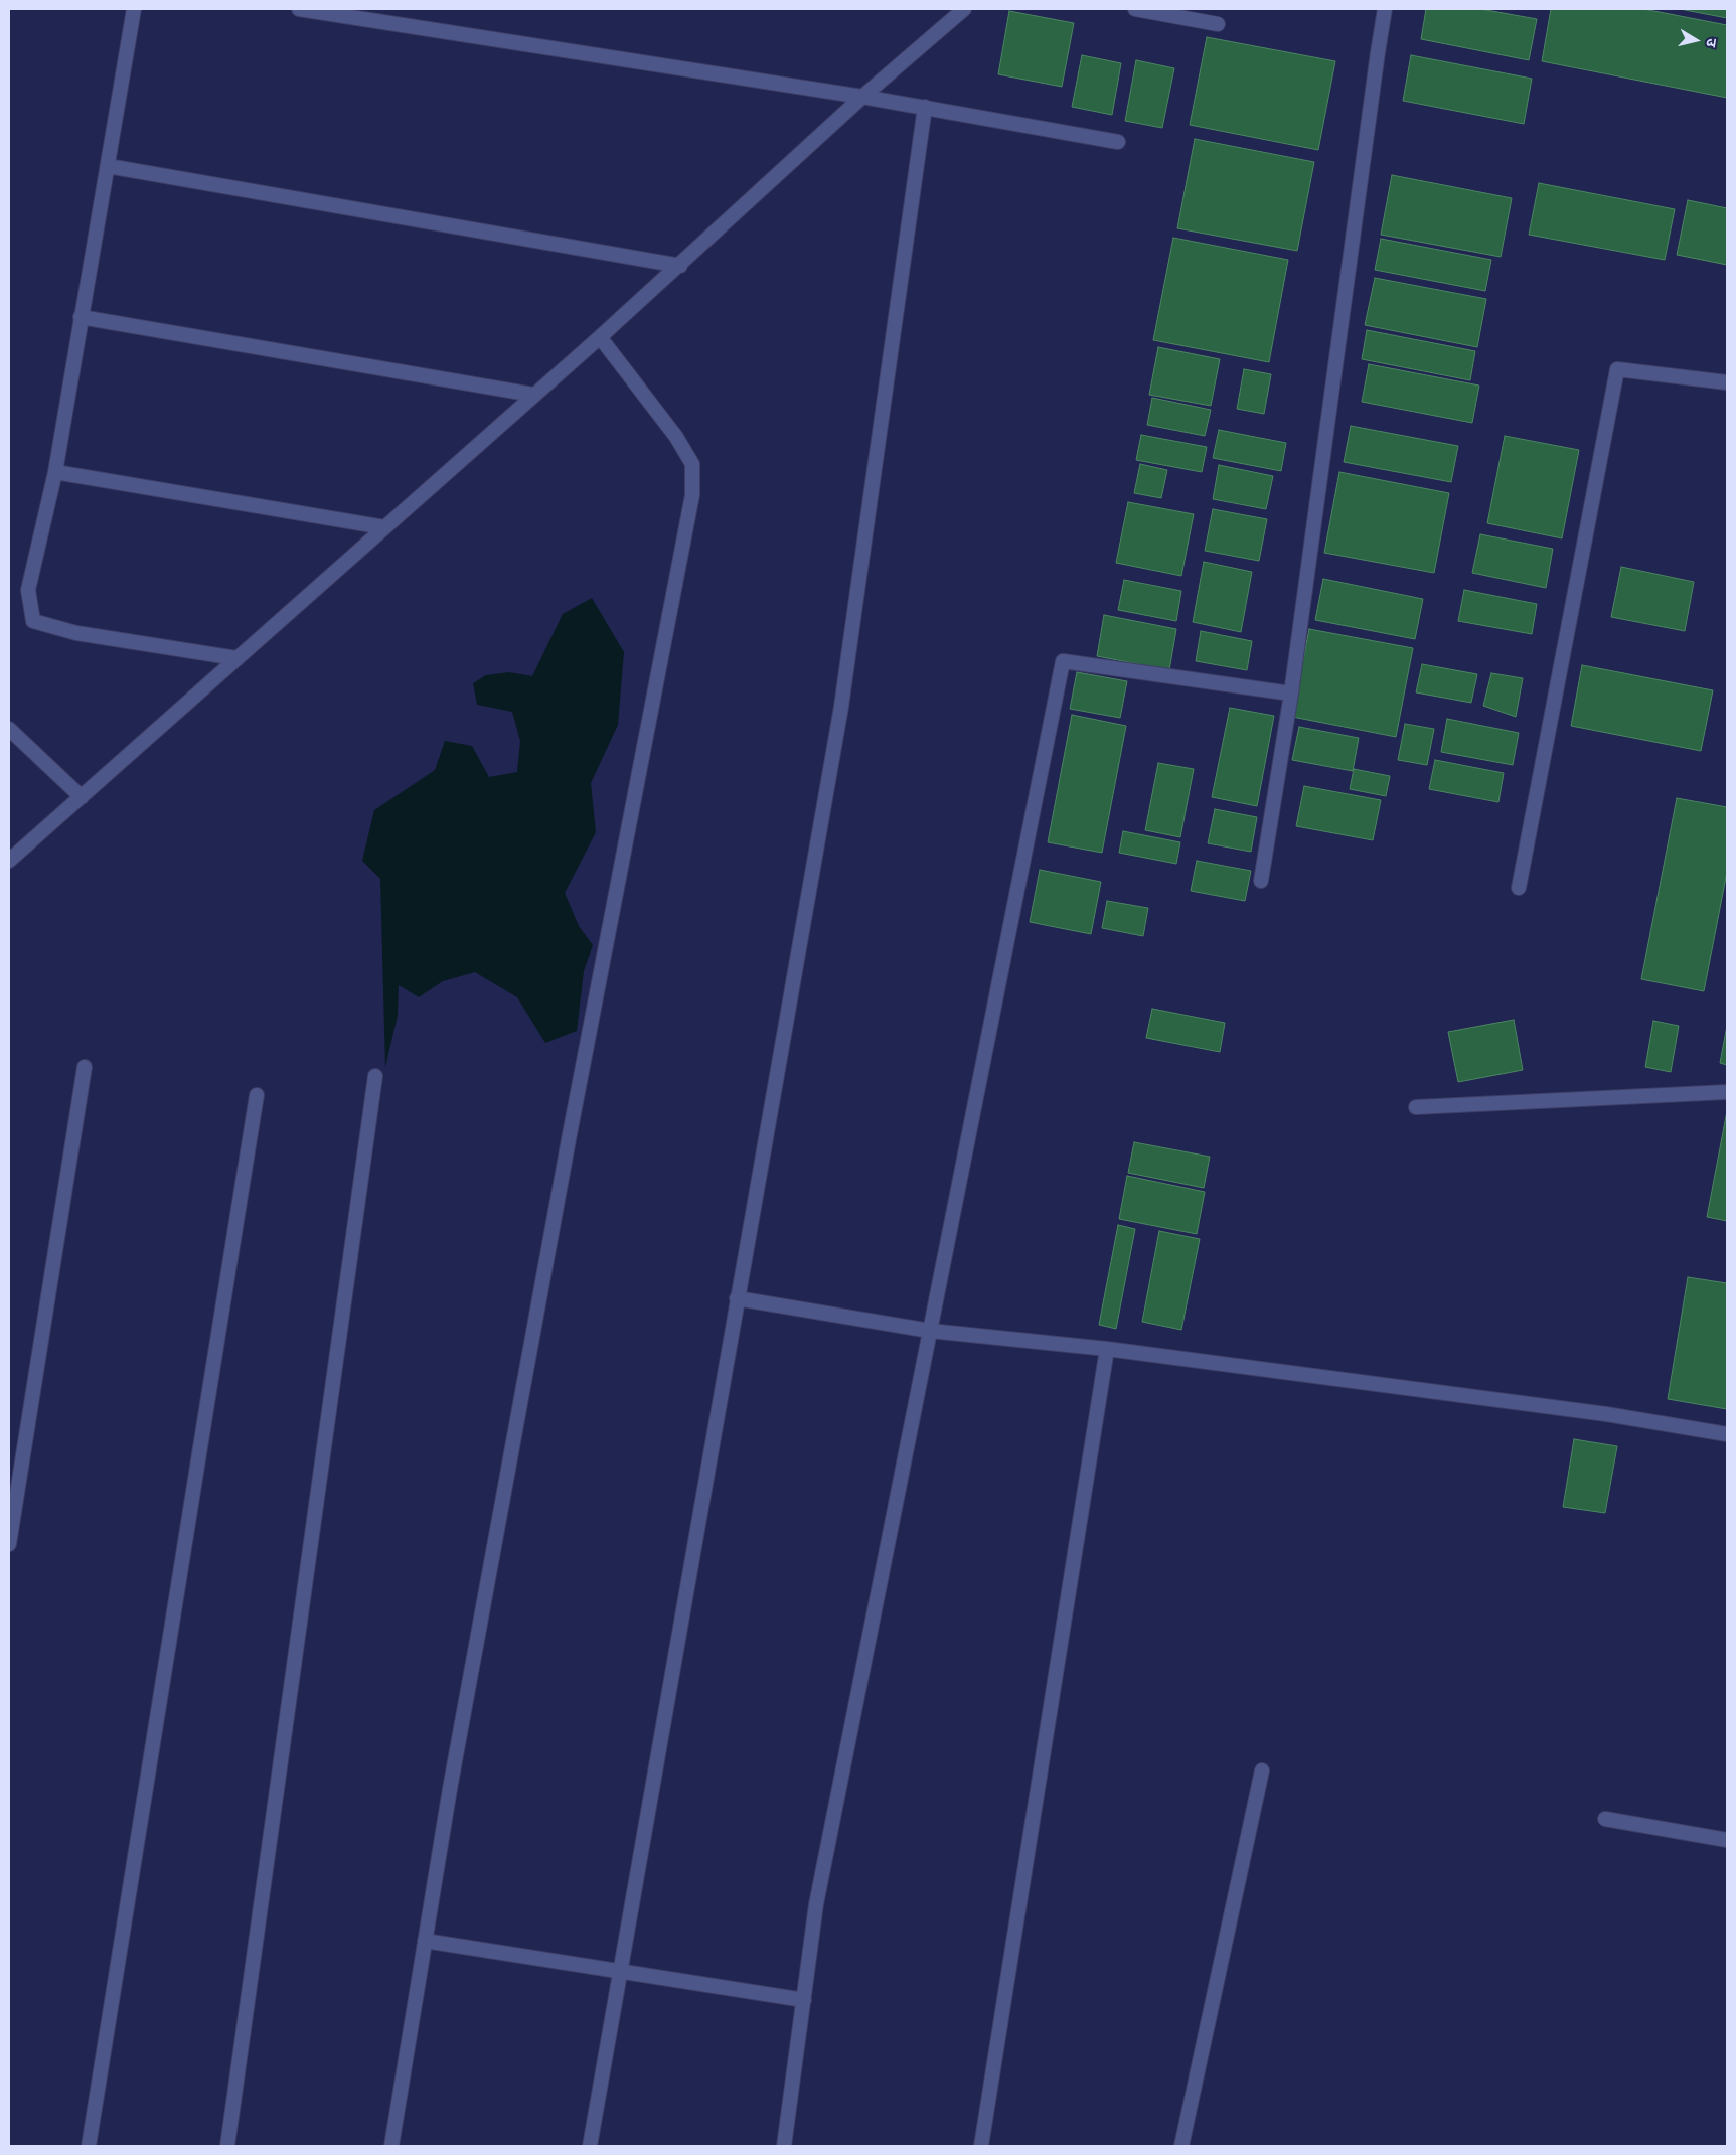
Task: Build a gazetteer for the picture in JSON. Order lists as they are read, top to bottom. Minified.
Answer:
{"north":"right"}
